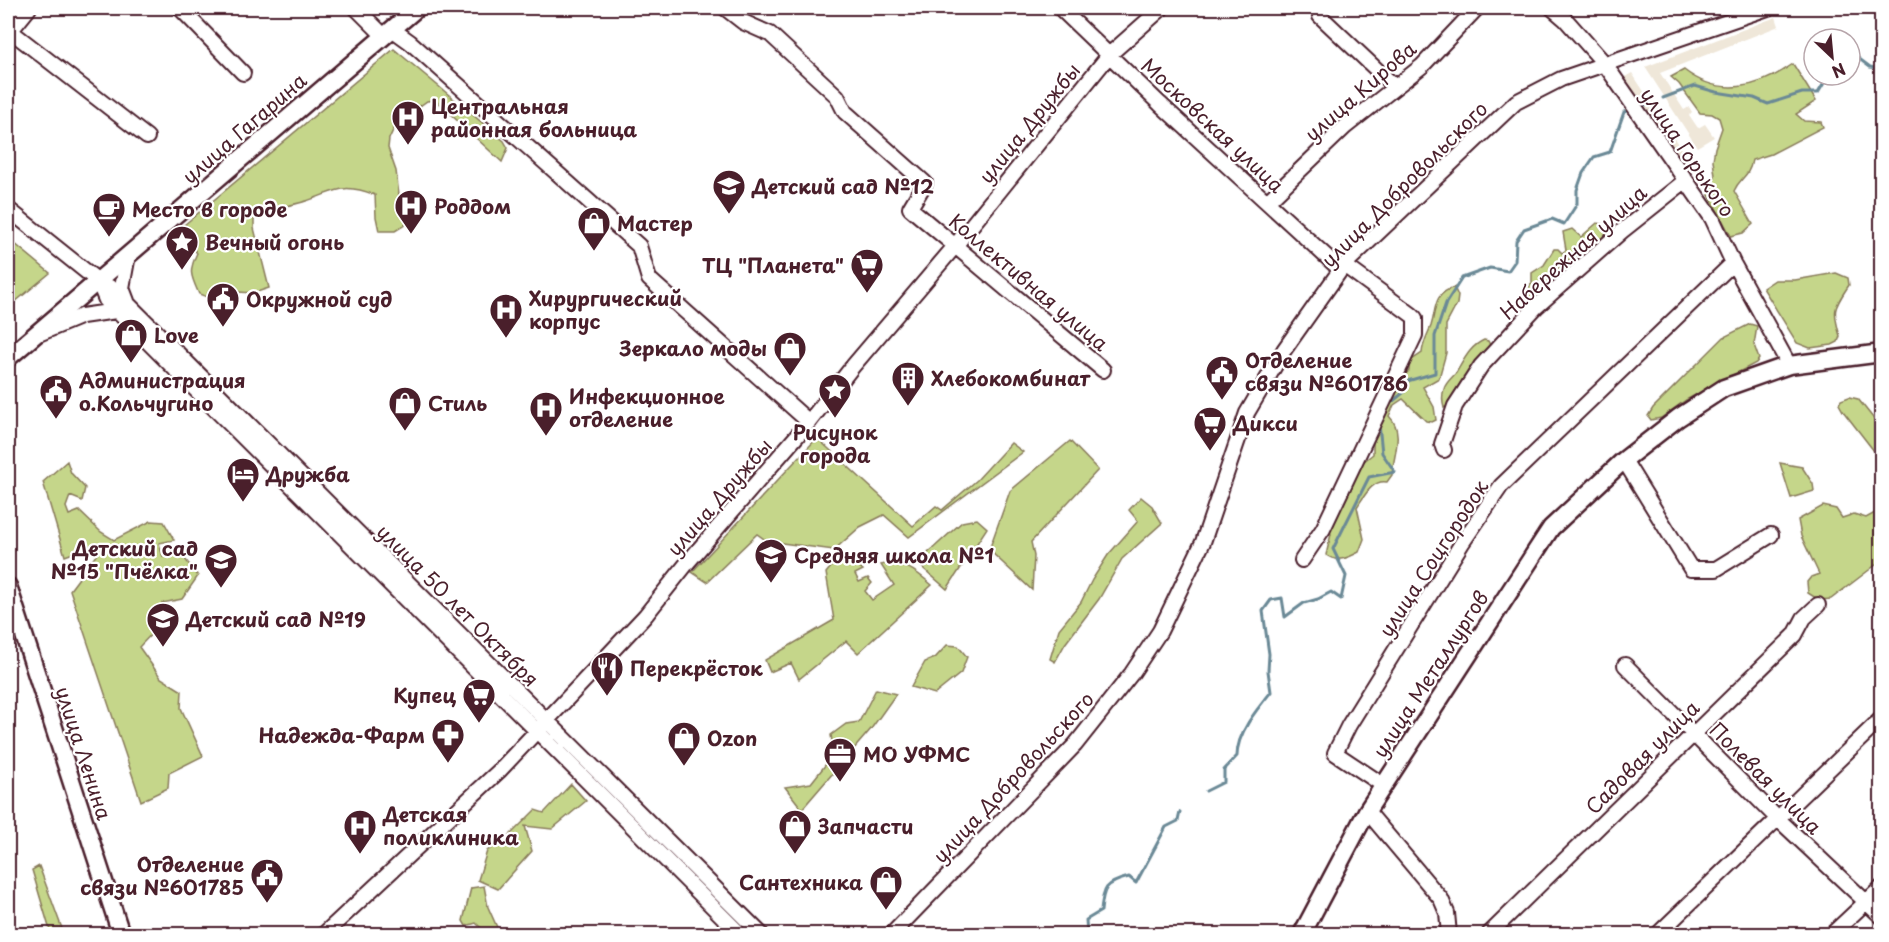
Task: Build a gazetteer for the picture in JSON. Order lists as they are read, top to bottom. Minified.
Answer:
{"streets":{"main road":["улица Гагарина","улица Металлургов","улица Ленина"],"street":["улица Кирова","улица Дружбы","Московская улица","улица Горького","улица Добровольского","Набережная улица","Коллективная улица","улица Соцгородок","улица 50 лет Октября","Садовая улица","Полевая улица"]},"crossings":[["улица Кирова","Московская улица"],["улица Дружбы","Московская улица"],["улица Дружбы","Коллективная улица"],["улица Дружбы","улица 50 лет Октября"],["Московская улица","улица Добровольского"],["улица Гагарина","улица 50 лет Октября"],["улица Горького","улица Добровольского"],["улица Горького","Набережная улица"],["улица Горького","улица Соцгородок"],["улица Горького","улица Металлургов"],["улица Соцгородок","улица Металлургов"],["Садовая улица","Полевая улица"]],"places":{"hospital":["Центральная районная больница","Роддом","Хирургический корпус","Инфекционное отделение","Детская поликлиника"],"school or university":["Детский сад №12","Средняя школа №1","Детский сад №15 \"Пчёлка\"","Детский сад №19"],"cafe":["Место в городе"],"shop":["Мастер","Love","Зеркало моды","Стиль","Ozon","Запчасти","Сантехника"],"place":["Вечный огонь","Рисунок города"],"supermarket":["ТЦ \"Планета\"","Дикси","Купец"],"public building":["Окружной суд","Отделение связи №601786","Администрация о.Кольчугино","Отделение связи №601785"],"building":["Хлебокомбинат"],"hotel":["Дружба"],"restaurant":["Перекрёсток"],"pharmacy":["Надежда-Фарм"],"office":["МО УФМС"]},"north":"bottom right"}
